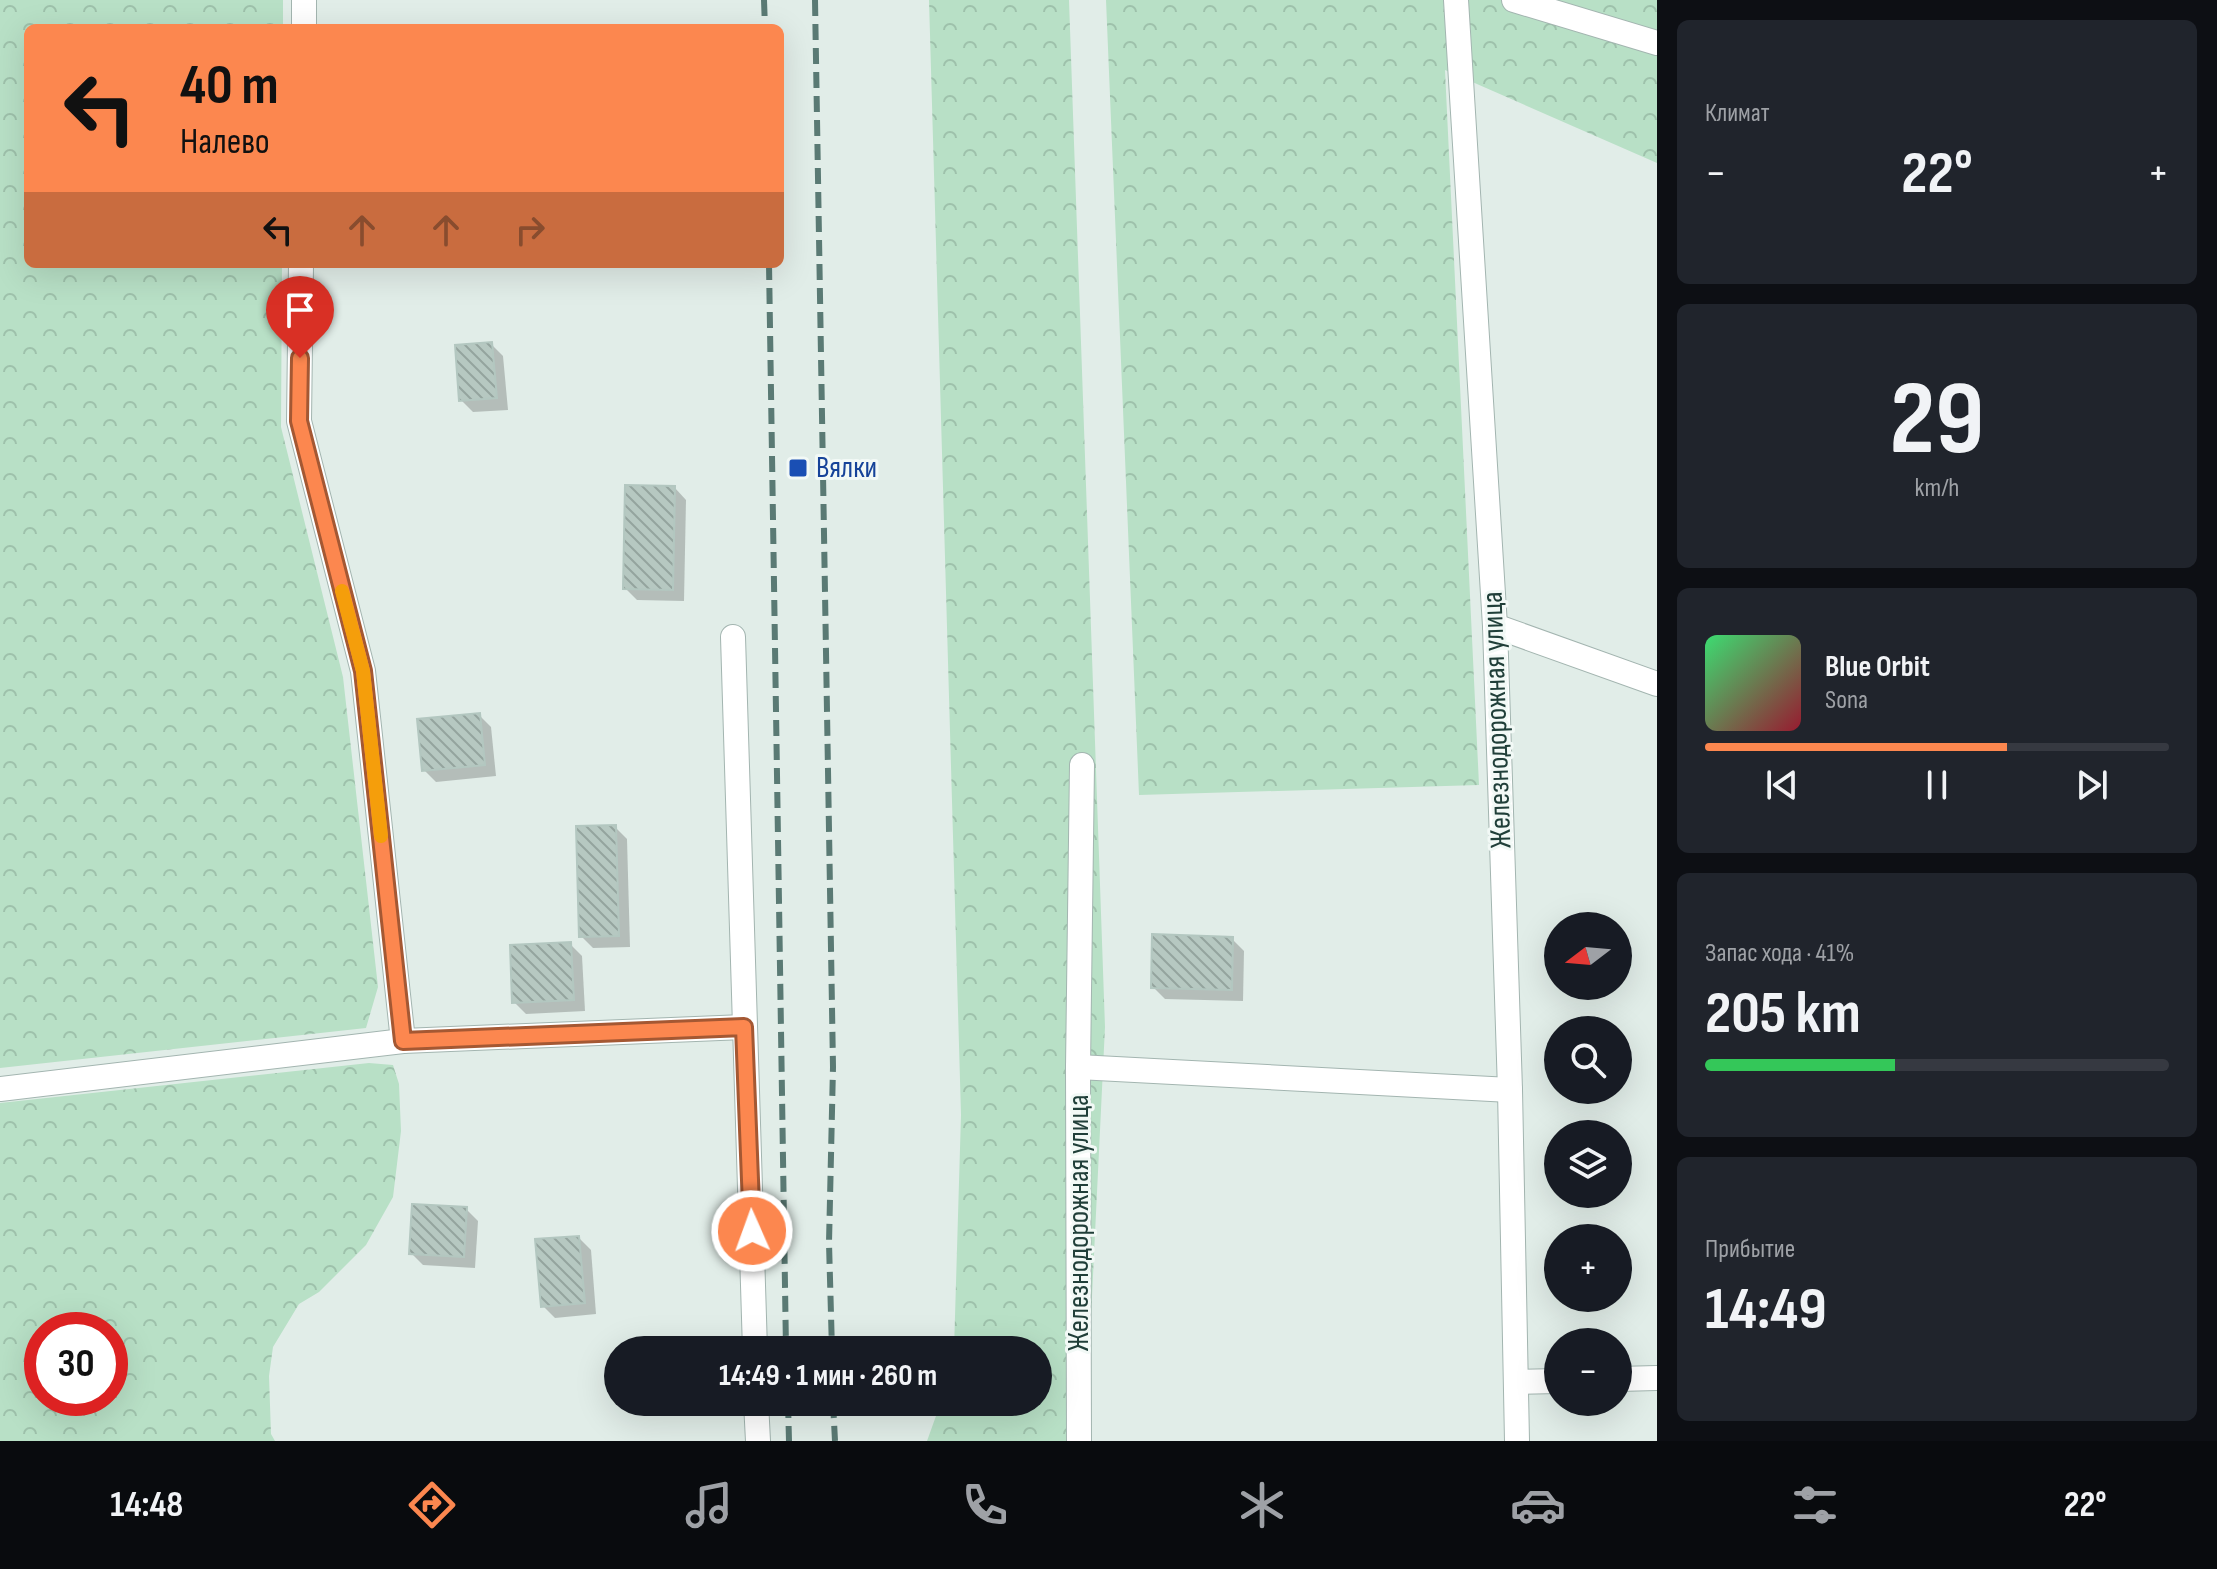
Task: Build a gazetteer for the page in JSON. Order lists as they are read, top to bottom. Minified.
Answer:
{"streets":{"street":["Железнодорожная улица"]},"places":{"transit":["Вялки"]},"north":"left","page":{"tile":["Климат",["29","km/h"],["Запас хода · 41%","205 km"],["Прибытие","14:49"]],"turn":["40 m","Налево"],"heat":["−","22°","+"],"song":["Blue Orbit","Sona"],"map_buttons":["+","−"],"limit":"30","trip":"14:49 · 1 мин · 260 m","tabs":["14:48","22°"]}}
